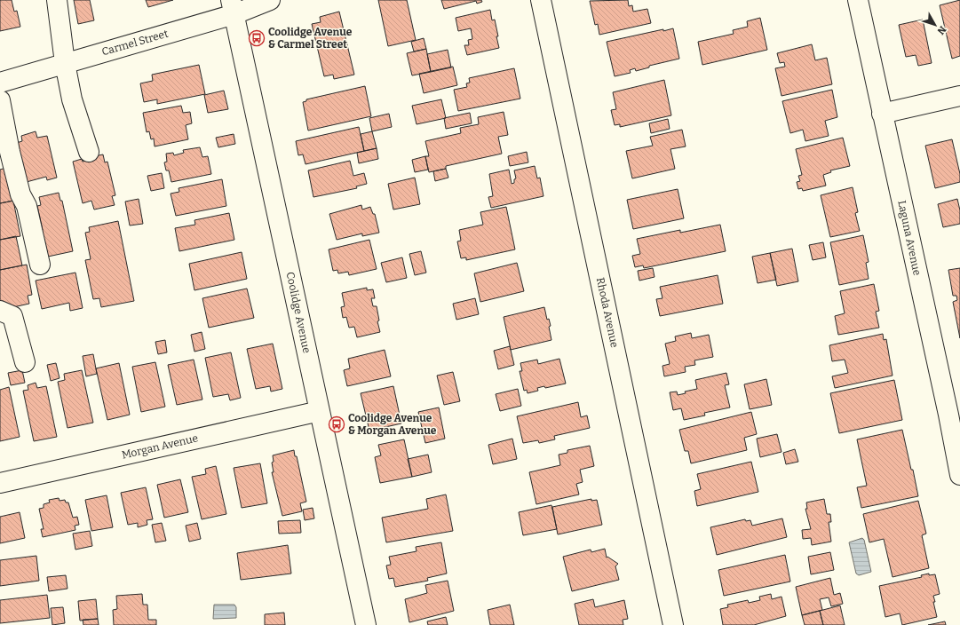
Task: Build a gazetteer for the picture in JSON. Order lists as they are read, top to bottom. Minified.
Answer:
{"streets":{"street":["Carmel Street","Laguna Avenue","Coolidge Avenue","Rhoda Avenue","Morgan Avenue"]},"crossings":[["Carmel Street","Coolidge Avenue"],["Coolidge Avenue","Morgan Avenue"]],"places":{"bus stop":["Coolidge Avenue & Carmel Street","Coolidge Avenue & Morgan Avenue"]},"north":"bottom right"}
